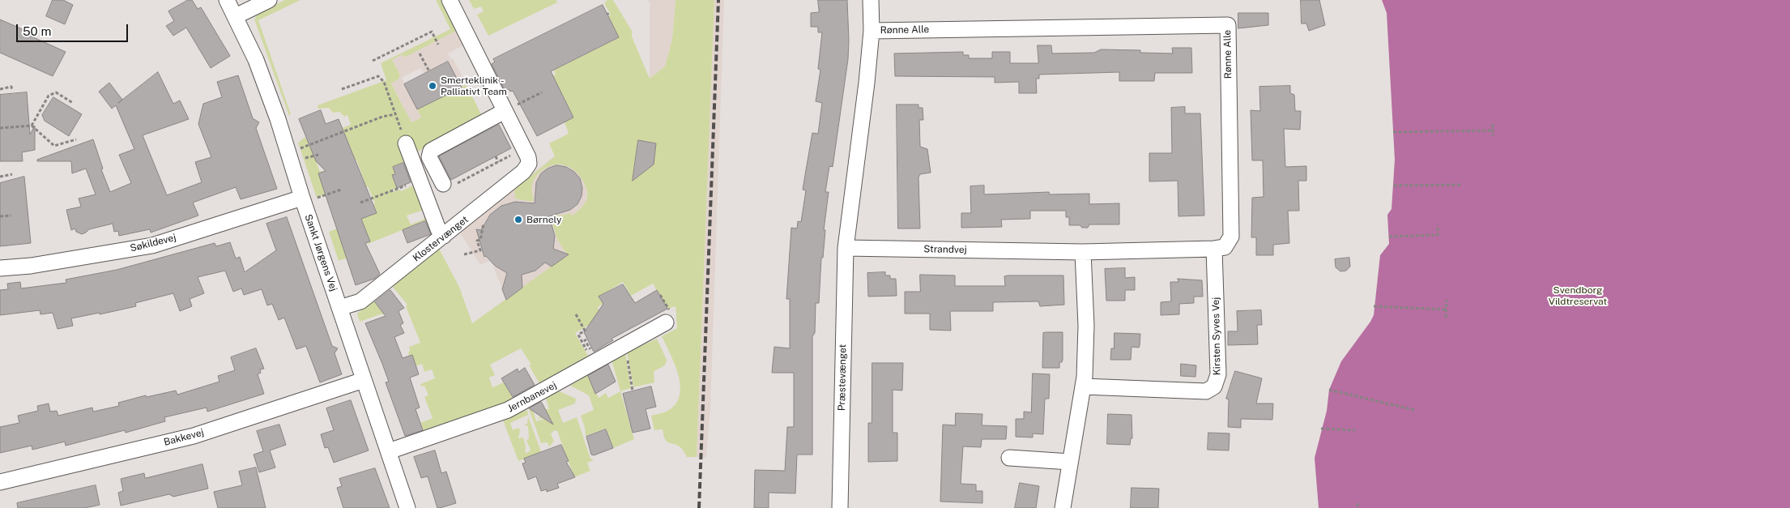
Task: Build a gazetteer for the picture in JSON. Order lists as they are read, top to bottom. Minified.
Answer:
{"streets":{"street":["Rønne Alle","Klostervænget","Søkildevej","Strandvej","Sankt Jørgens Vej","Kirsten Syves Vej","Præstevænget","Jernbanevej","Bakkevej"]},"crossings":[["Rønne Alle","Kirsten Syves Vej"],["Klostervænget","Sankt Jørgens Vej"],["Søkildevej","Sankt Jørgens Vej"],["Strandvej","Præstevænget"],["Sankt Jørgens Vej","Jernbanevej"],["Sankt Jørgens Vej","Bakkevej"]],"parks":["Svendborg Vildtreservat"],"places":["Smerteklinik - Palliativt Team","Børnely"],"scale_bar":"50 m"}
